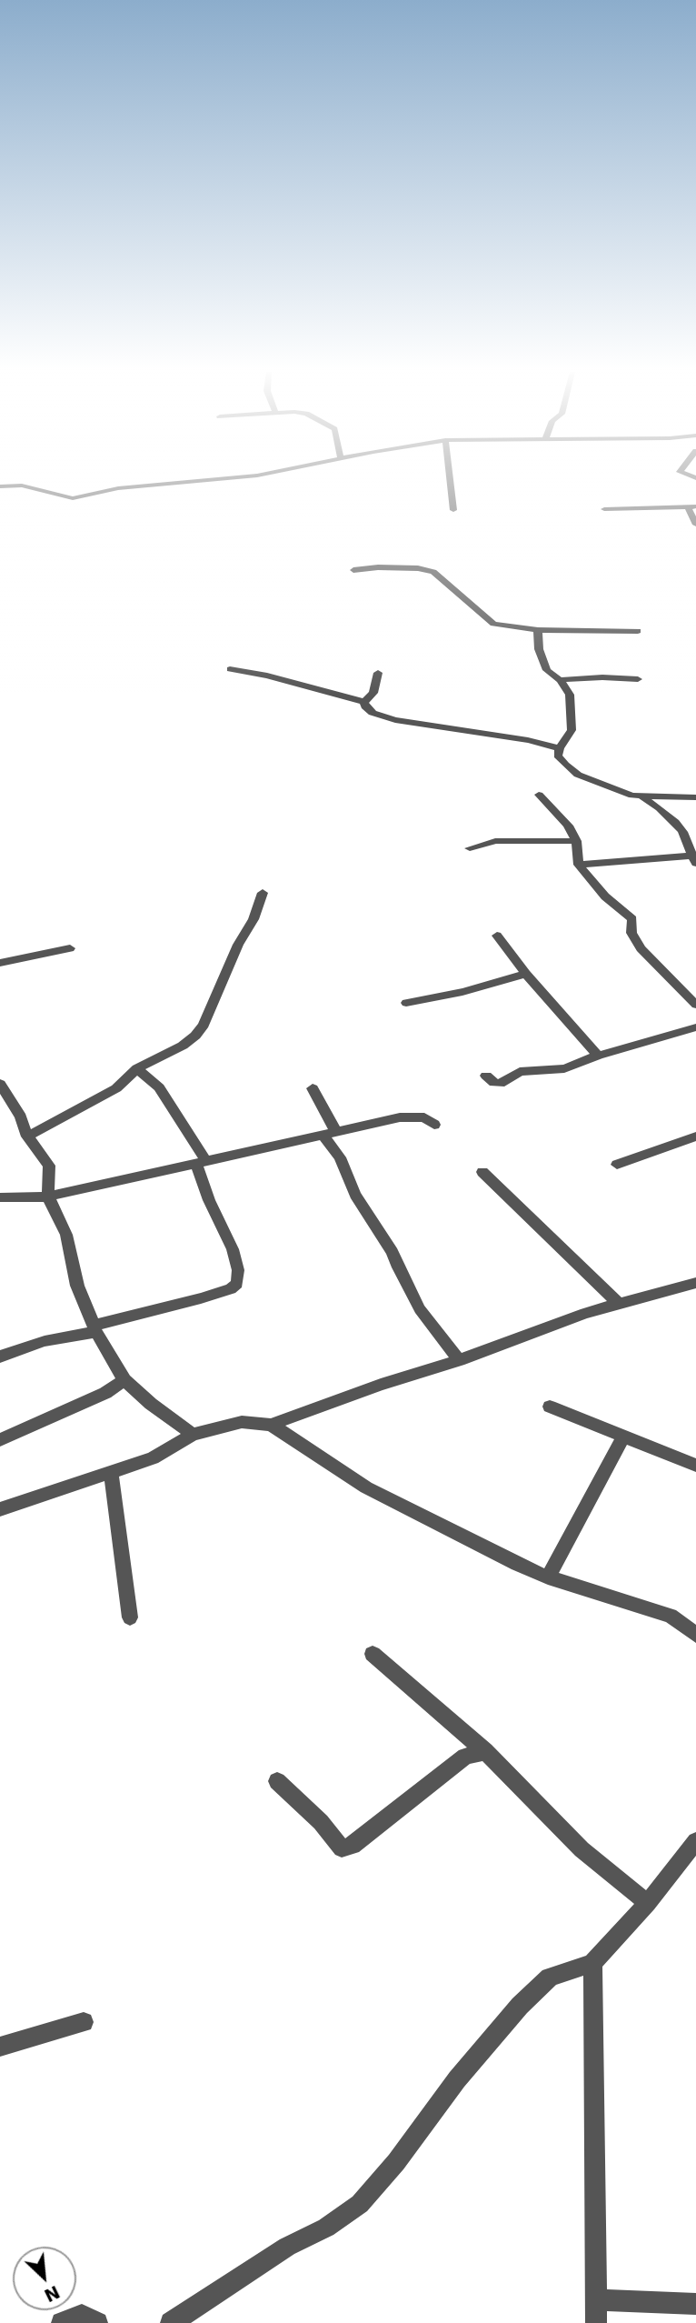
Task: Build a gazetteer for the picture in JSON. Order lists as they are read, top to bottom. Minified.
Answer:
{"north":"bottom right"}
